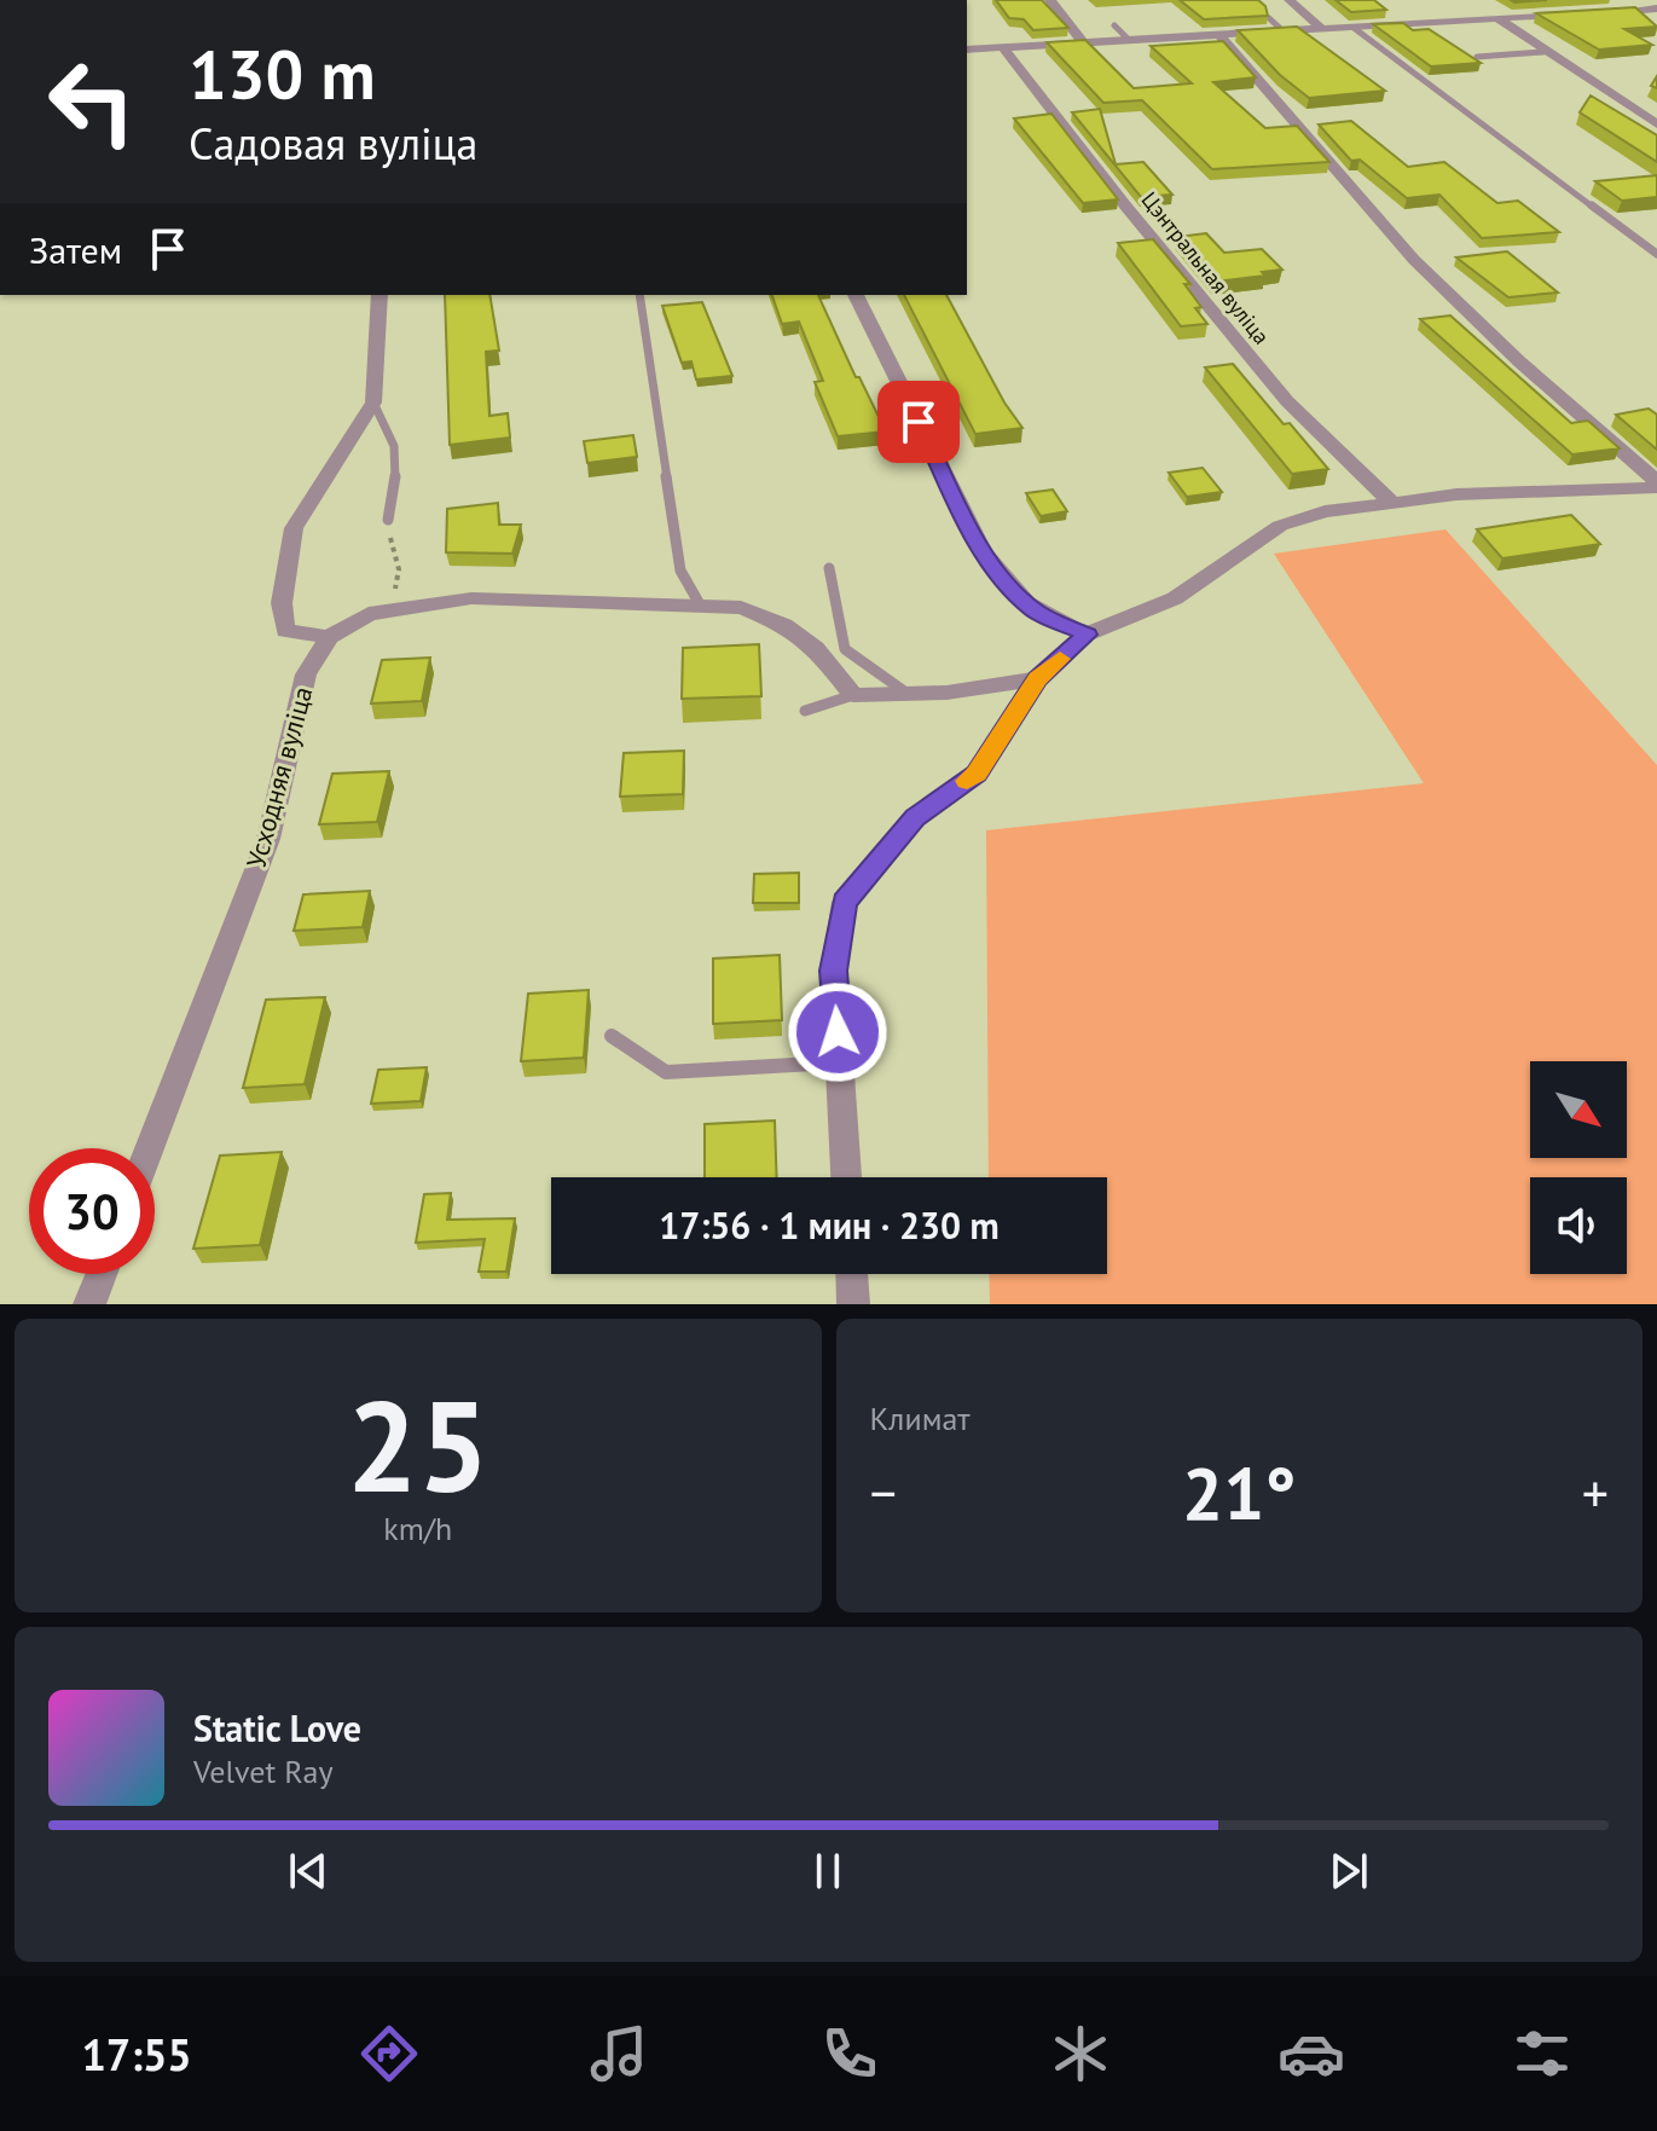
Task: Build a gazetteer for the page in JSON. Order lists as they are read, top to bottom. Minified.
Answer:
{"streets":{"street":["Цэнтральная вуліца","Усходняя вуліца"]},"north":"bottom right","page":{"turn":["130 m","Садовая вуліца"],"then":"Затем","limit":"30","trip":"17:56 · 1 мин · 230 m","tile":[["25","km/h"],"Климат"],"heat":["−","21°","+"],"song":["Static Love","Velvet Ray"],"tabs":"17:55"}}
